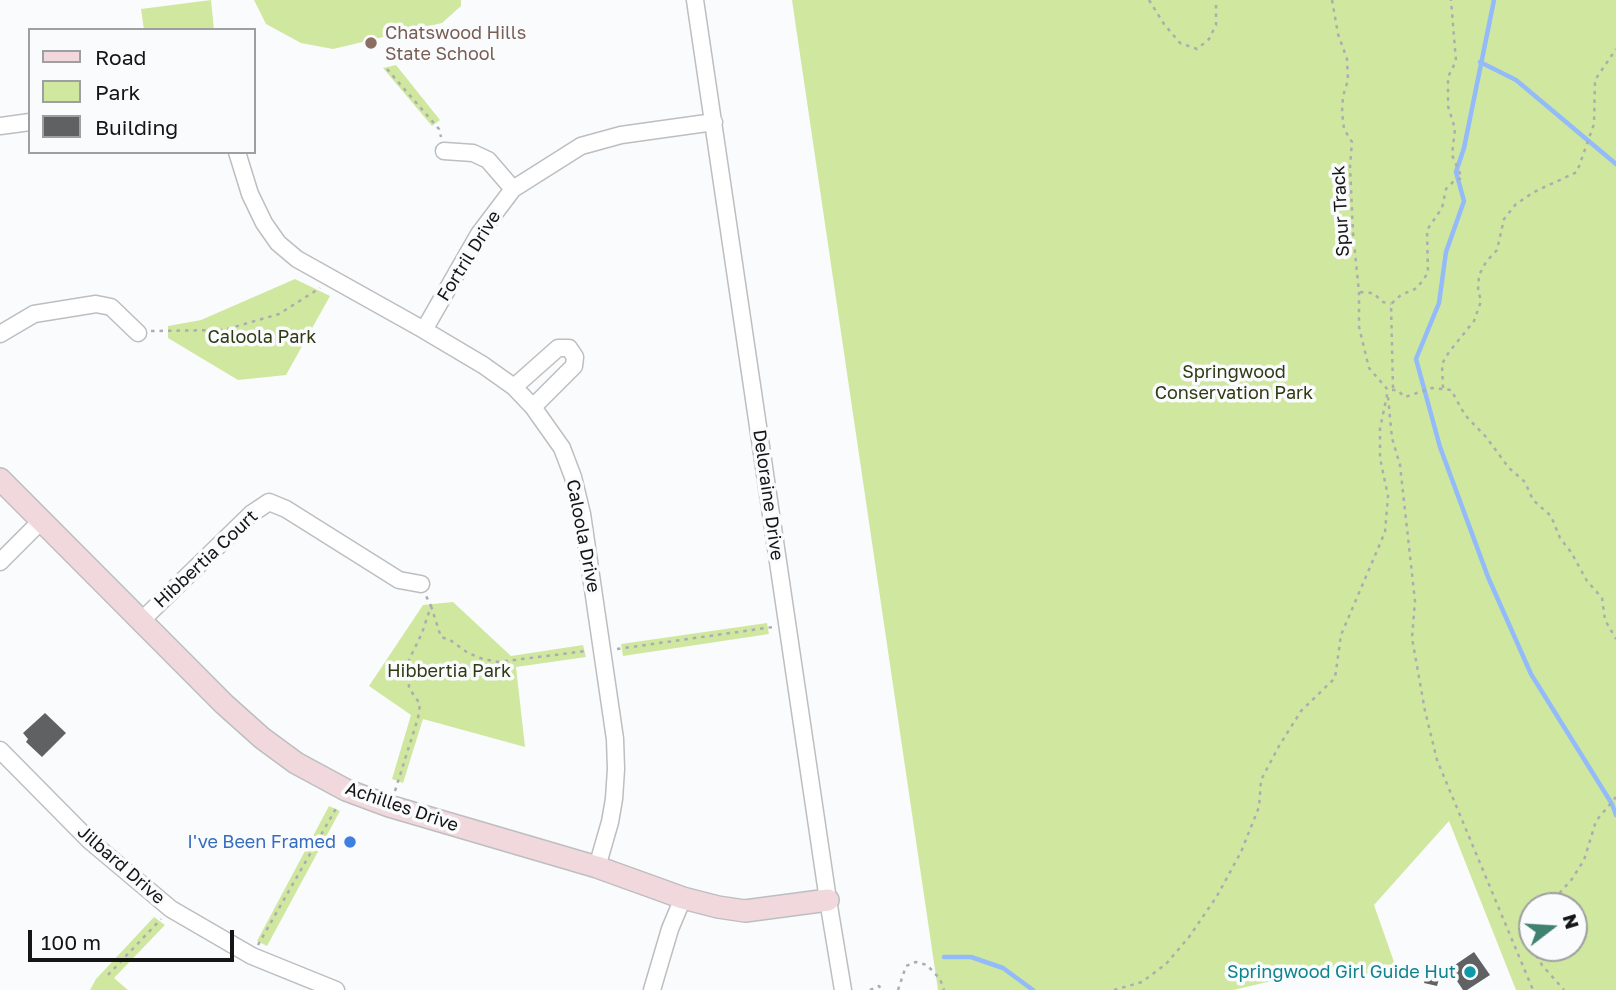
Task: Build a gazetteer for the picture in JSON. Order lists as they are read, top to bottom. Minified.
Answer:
{"streets":{"street":["Fortril Drive","Deloraine Drive","Caloola Drive","Hibbertia Court","Achilles Drive","Jilbard Drive"],"path":["Spur Track"]},"crossings":[["Fortril Drive","Deloraine Drive"],["Fortril Drive","Caloola Drive"],["Deloraine Drive","Achilles Drive"],["Caloola Drive","Achilles Drive"],["Hibbertia Court","Achilles Drive"]],"parks":["Caloola Park","Springwood Conservation Park","Hibbertia Park"],"places":["Chatswood Hills State School","I've Been Framed","Springwood Girl Guide Hut"],"legend":["Road","Park","Building"],"scale_bar":"100 m","north":"right"}
